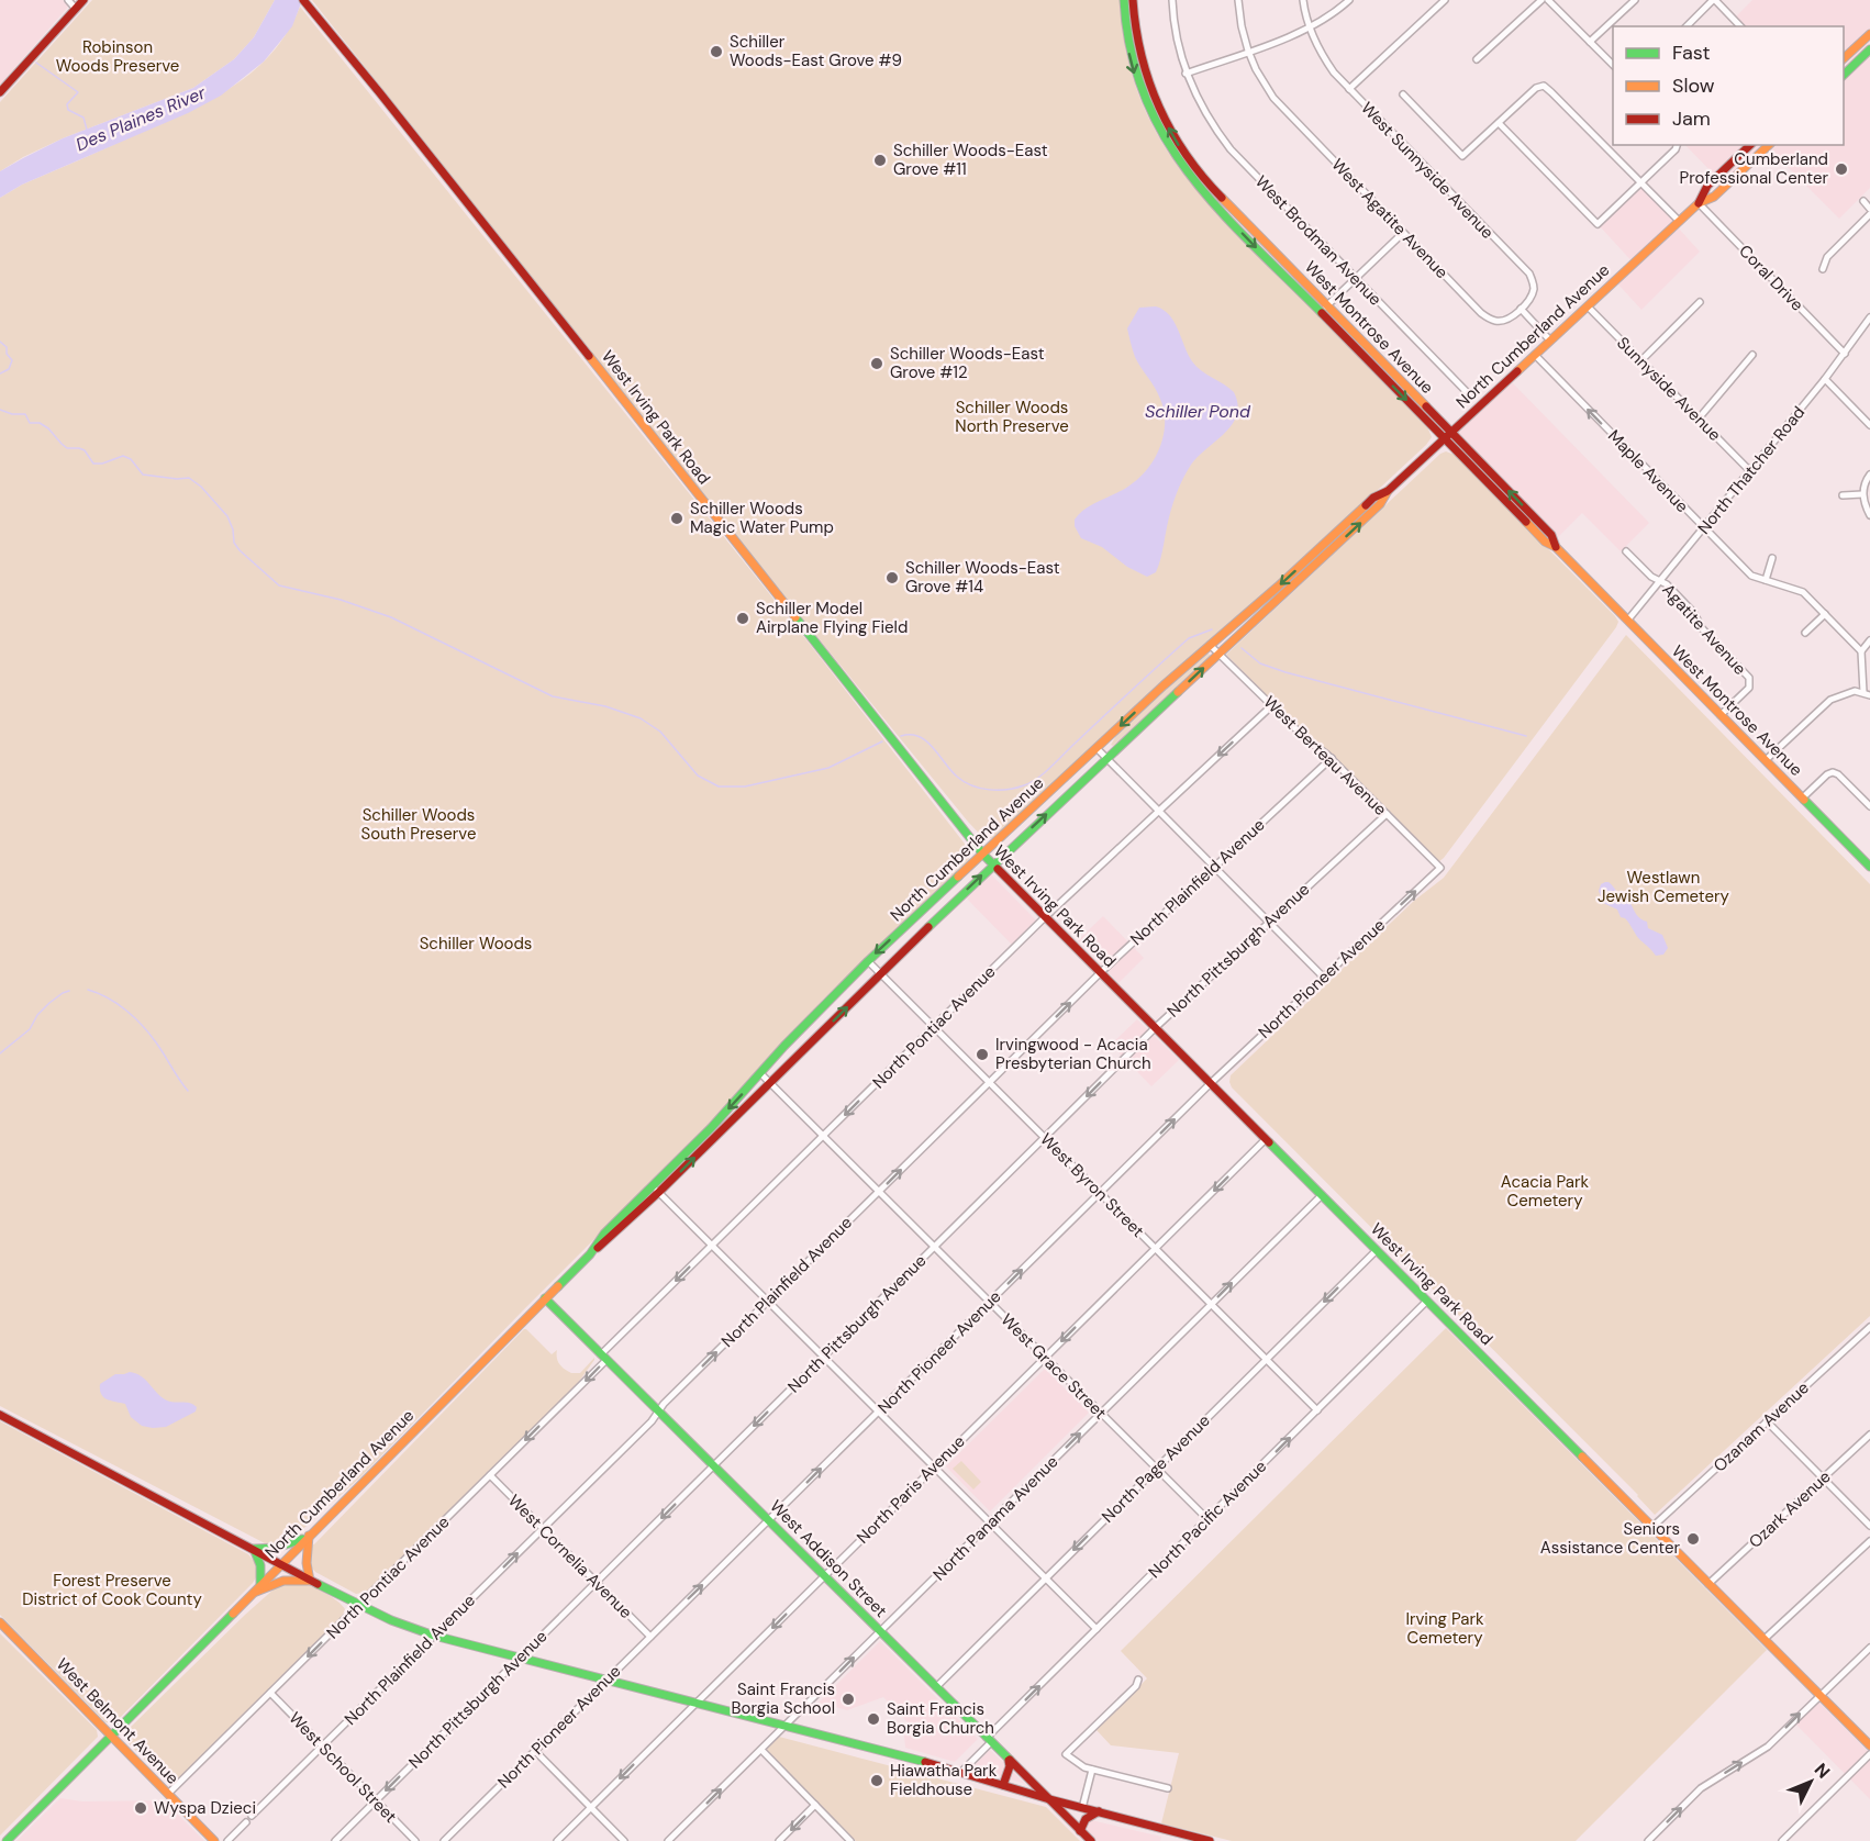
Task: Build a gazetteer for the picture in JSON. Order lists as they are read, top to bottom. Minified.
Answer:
{"streets":{"main road":["West Montrose Avenue","North Cumberland Avenue","West Irving Park Road","West Addison Street","West Belmont Avenue"],"street":["West Sunnyside Avenue","West Agatite Avenue","West Brodman Avenue","Coral Drive","Sunnyside Avenue","North Thatcher Road","Maple Avenue","Agatite Avenue","West Berteau Avenue","North Plainfield Avenue","North Pittsburgh Avenue","North Pioneer Avenue","North Pontiac Avenue","West Byron Street","West Grace Street","Ozanam Avenue","North Page Avenue","North Paris Avenue","Ozark Avenue","North Panama Avenue","North Pacific Avenue","West Cornelia Avenue","West School Street"]},"crossings":[["West Sunnyside Avenue","West Agatite Avenue"],["Coral Drive","North Cumberland Avenue"],["Coral Drive","North Thatcher Road"],["West Montrose Avenue","North Cumberland Avenue"],["West Montrose Avenue","North Thatcher Road"],["West Montrose Avenue","Agatite Avenue"],["North Cumberland Avenue","Sunnyside Avenue"],["North Cumberland Avenue","West Irving Park Road"],["North Cumberland Avenue","Maple Avenue"],["North Cumberland Avenue","West Berteau Avenue"],["North Cumberland Avenue","West Byron Street"],["North Cumberland Avenue","West Grace Street"],["North Cumberland Avenue","West Addison Street"],["North Cumberland Avenue","West Belmont Avenue"],["Sunnyside Avenue","North Thatcher Road"],["West Irving Park Road","North Plainfield Avenue"],["West Irving Park Road","North Pittsburgh Avenue"],["West Irving Park Road","North Pioneer Avenue"],["West Irving Park Road","North Pontiac Avenue"],["West Irving Park Road","Ozanam Avenue"],["West Irving Park Road","North Page Avenue"],["West Irving Park Road","North Paris Avenue"],["West Irving Park Road","Ozark Avenue"],["West Irving Park Road","North Panama Avenue"],["West Irving Park Road","North Pacific Avenue"],["North Thatcher Road","Maple Avenue"],["North Thatcher Road","Agatite Avenue"],["West Berteau Avenue","North Plainfield Avenue"],["West Berteau Avenue","North Pittsburgh Avenue"],["West Berteau Avenue","North Pioneer Avenue"],["West Berteau Avenue","North Pontiac Avenue"],["North Plainfield Avenue","West Byron Street"],["North Plainfield Avenue","West Grace Street"],["North Plainfield Avenue","West Cornelia Avenue"],["North Plainfield Avenue","West Addison Street"],["North Plainfield Avenue","West School Street"],["North Pittsburgh Avenue","West Byron Street"],["North Pittsburgh Avenue","West Grace Street"],["North Pittsburgh Avenue","West Cornelia Avenue"],["North Pittsburgh Avenue","West Addison Street"],["North Pittsburgh Avenue","West School Street"],["North Pioneer Avenue","West Byron Street"],["North Pioneer Avenue","West Grace Street"],["North Pioneer Avenue","West Cornelia Avenue"],["North Pioneer Avenue","West Addison Street"],["North Pontiac Avenue","West Byron Street"],["North Pontiac Avenue","West Grace Street"],["North Pontiac Avenue","West Cornelia Avenue"],["North Pontiac Avenue","West Addison Street"],["North Pontiac Avenue","West Belmont Avenue"],["North Pontiac Avenue","West School Street"],["West Byron Street","North Page Avenue"],["West Byron Street","North Paris Avenue"],["West Byron Street","North Panama Avenue"],["West Byron Street","North Pacific Avenue"],["West Grace Street","North Page Avenue"],["West Grace Street","North Paris Avenue"],["West Grace Street","North Panama Avenue"],["West Grace Street","North Pacific Avenue"],["North Page Avenue","West Addison Street"],["North Paris Avenue","West Addison Street"],["North Panama Avenue","West Addison Street"],["North Pacific Avenue","West Addison Street"]],"one_way":["Maple Avenue","North Plainfield Avenue","North Pittsburgh Avenue","North Pioneer Avenue","North Pontiac Avenue","North Page Avenue","North Paris Avenue","North Panama Avenue","North Pacific Avenue"],"water":["Des Plaines River","Schiller Pond"],"parks":["Robinson Woods Preserve","Schiller Woods North Preserve","Schiller Woods South Preserve","Westlawn Jewish Cemetery","Schiller Woods","Acacia Park Cemetery","Forest Preserve District of Cook County","Irving Park Cemetery"],"places":["Schiller Woods-East Grove #9","Schiller Woods-East Grove #11","Cumberland Professional Center","Schiller Woods-East Grove #12","Schiller Woods Magic Water Pump","Schiller Woods-East Grove #14","Schiller Model Airplane Flying Field","Irvingwood - Acacia Presbyterian Church","Seniors Assistance Center","Saint Francis Borgia School","Saint Francis Borgia Church","Hiawatha Park Fieldhouse","Wyspa Dzieci"],"legend":["Fast","Slow","Jam"],"north":"top right"}
